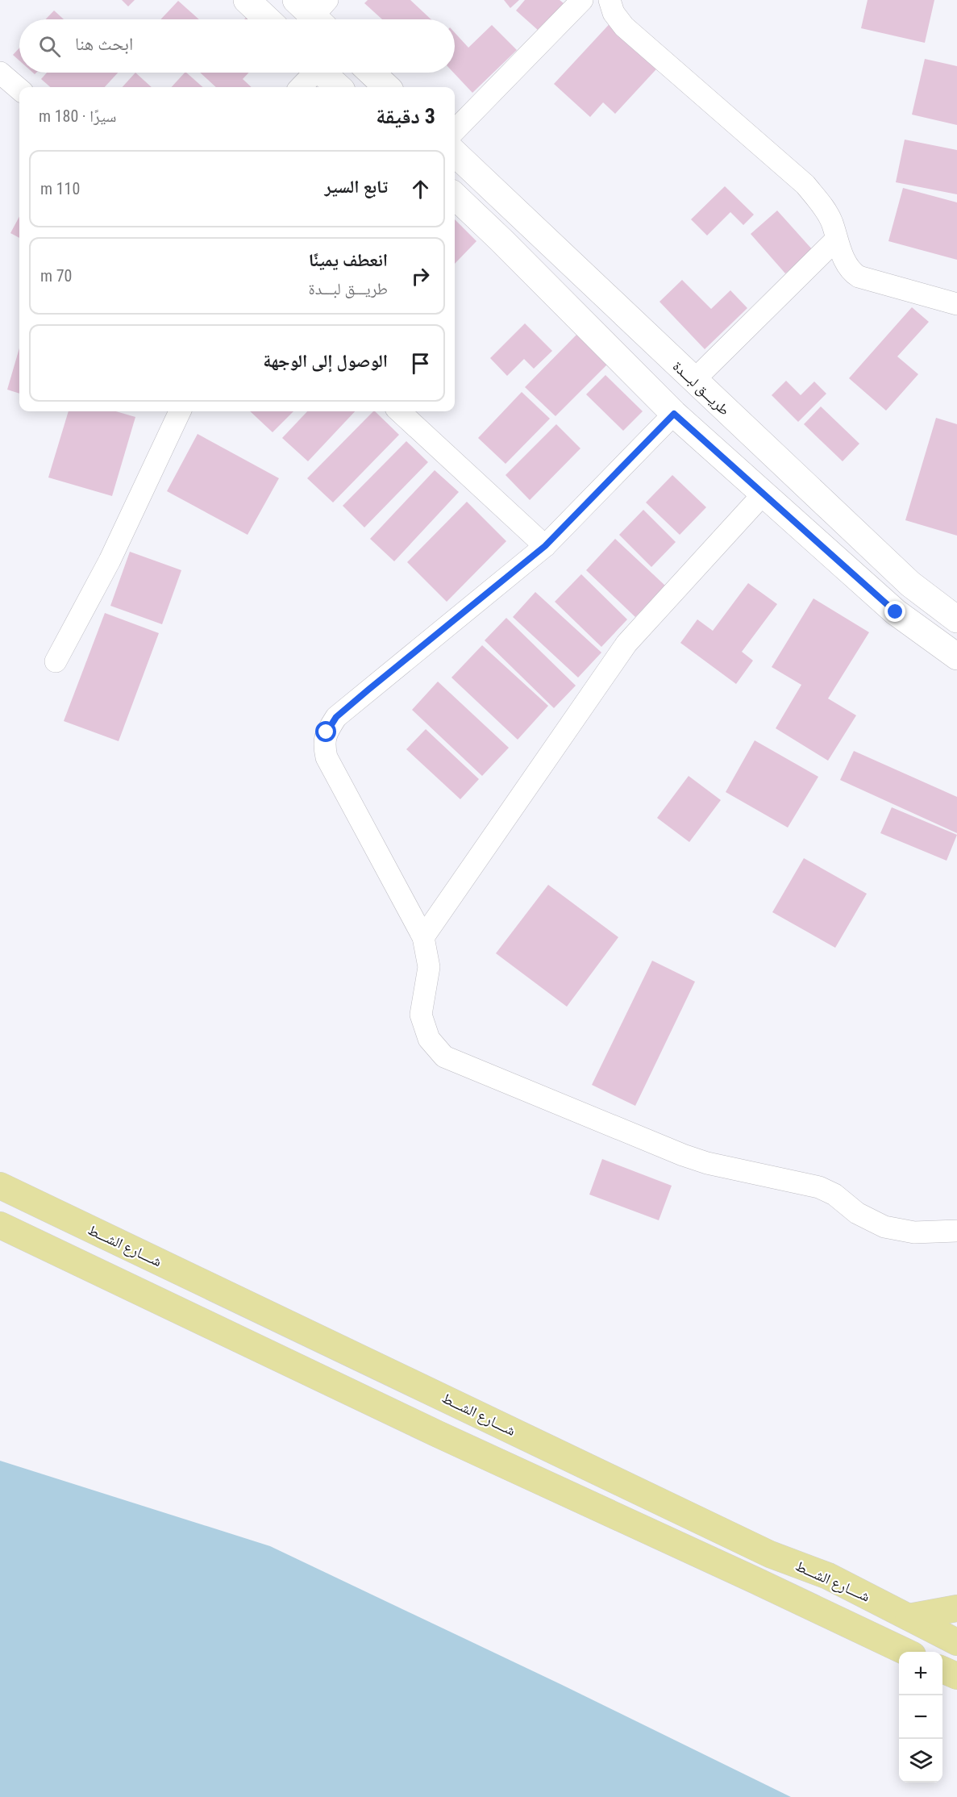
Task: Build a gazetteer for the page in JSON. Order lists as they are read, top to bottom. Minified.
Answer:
{"streets":{"main road":["شــــارع الشـــط"],"street":["طريـــق لبـــدة"]},"page":{"search":"ابحث هنا","heading":["3 دقيقة","سيرًا · 180 m"],"list":[["تابع السير","110 m"],["انعطف يمينًا","طريـــق لبـــدة","70 m"],"الوصول إلى الوجهة"],"map_buttons":["+","−"]}}
